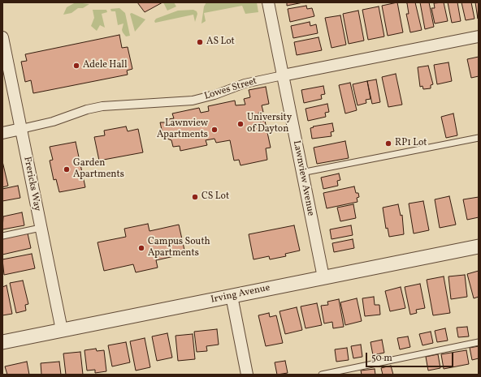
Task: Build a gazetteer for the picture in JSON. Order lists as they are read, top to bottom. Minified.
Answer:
{"streets":{"street":["Lowes Street","Lawnview Avenue","Frericks Way","Irving Avenue"]},"crossings":[["Lowes Street","Lawnview Avenue"],["Lowes Street","Frericks Way"],["Lawnview Avenue","Irving Avenue"],["Frericks Way","Irving Avenue"]],"places":["AS Lot","Adele Hall","University of Dayton","Lawnview Apartments","RP1 Lot","Garden Apartments","CS Lot","Campus South Apartments"],"scale_bar":"50 m"}
